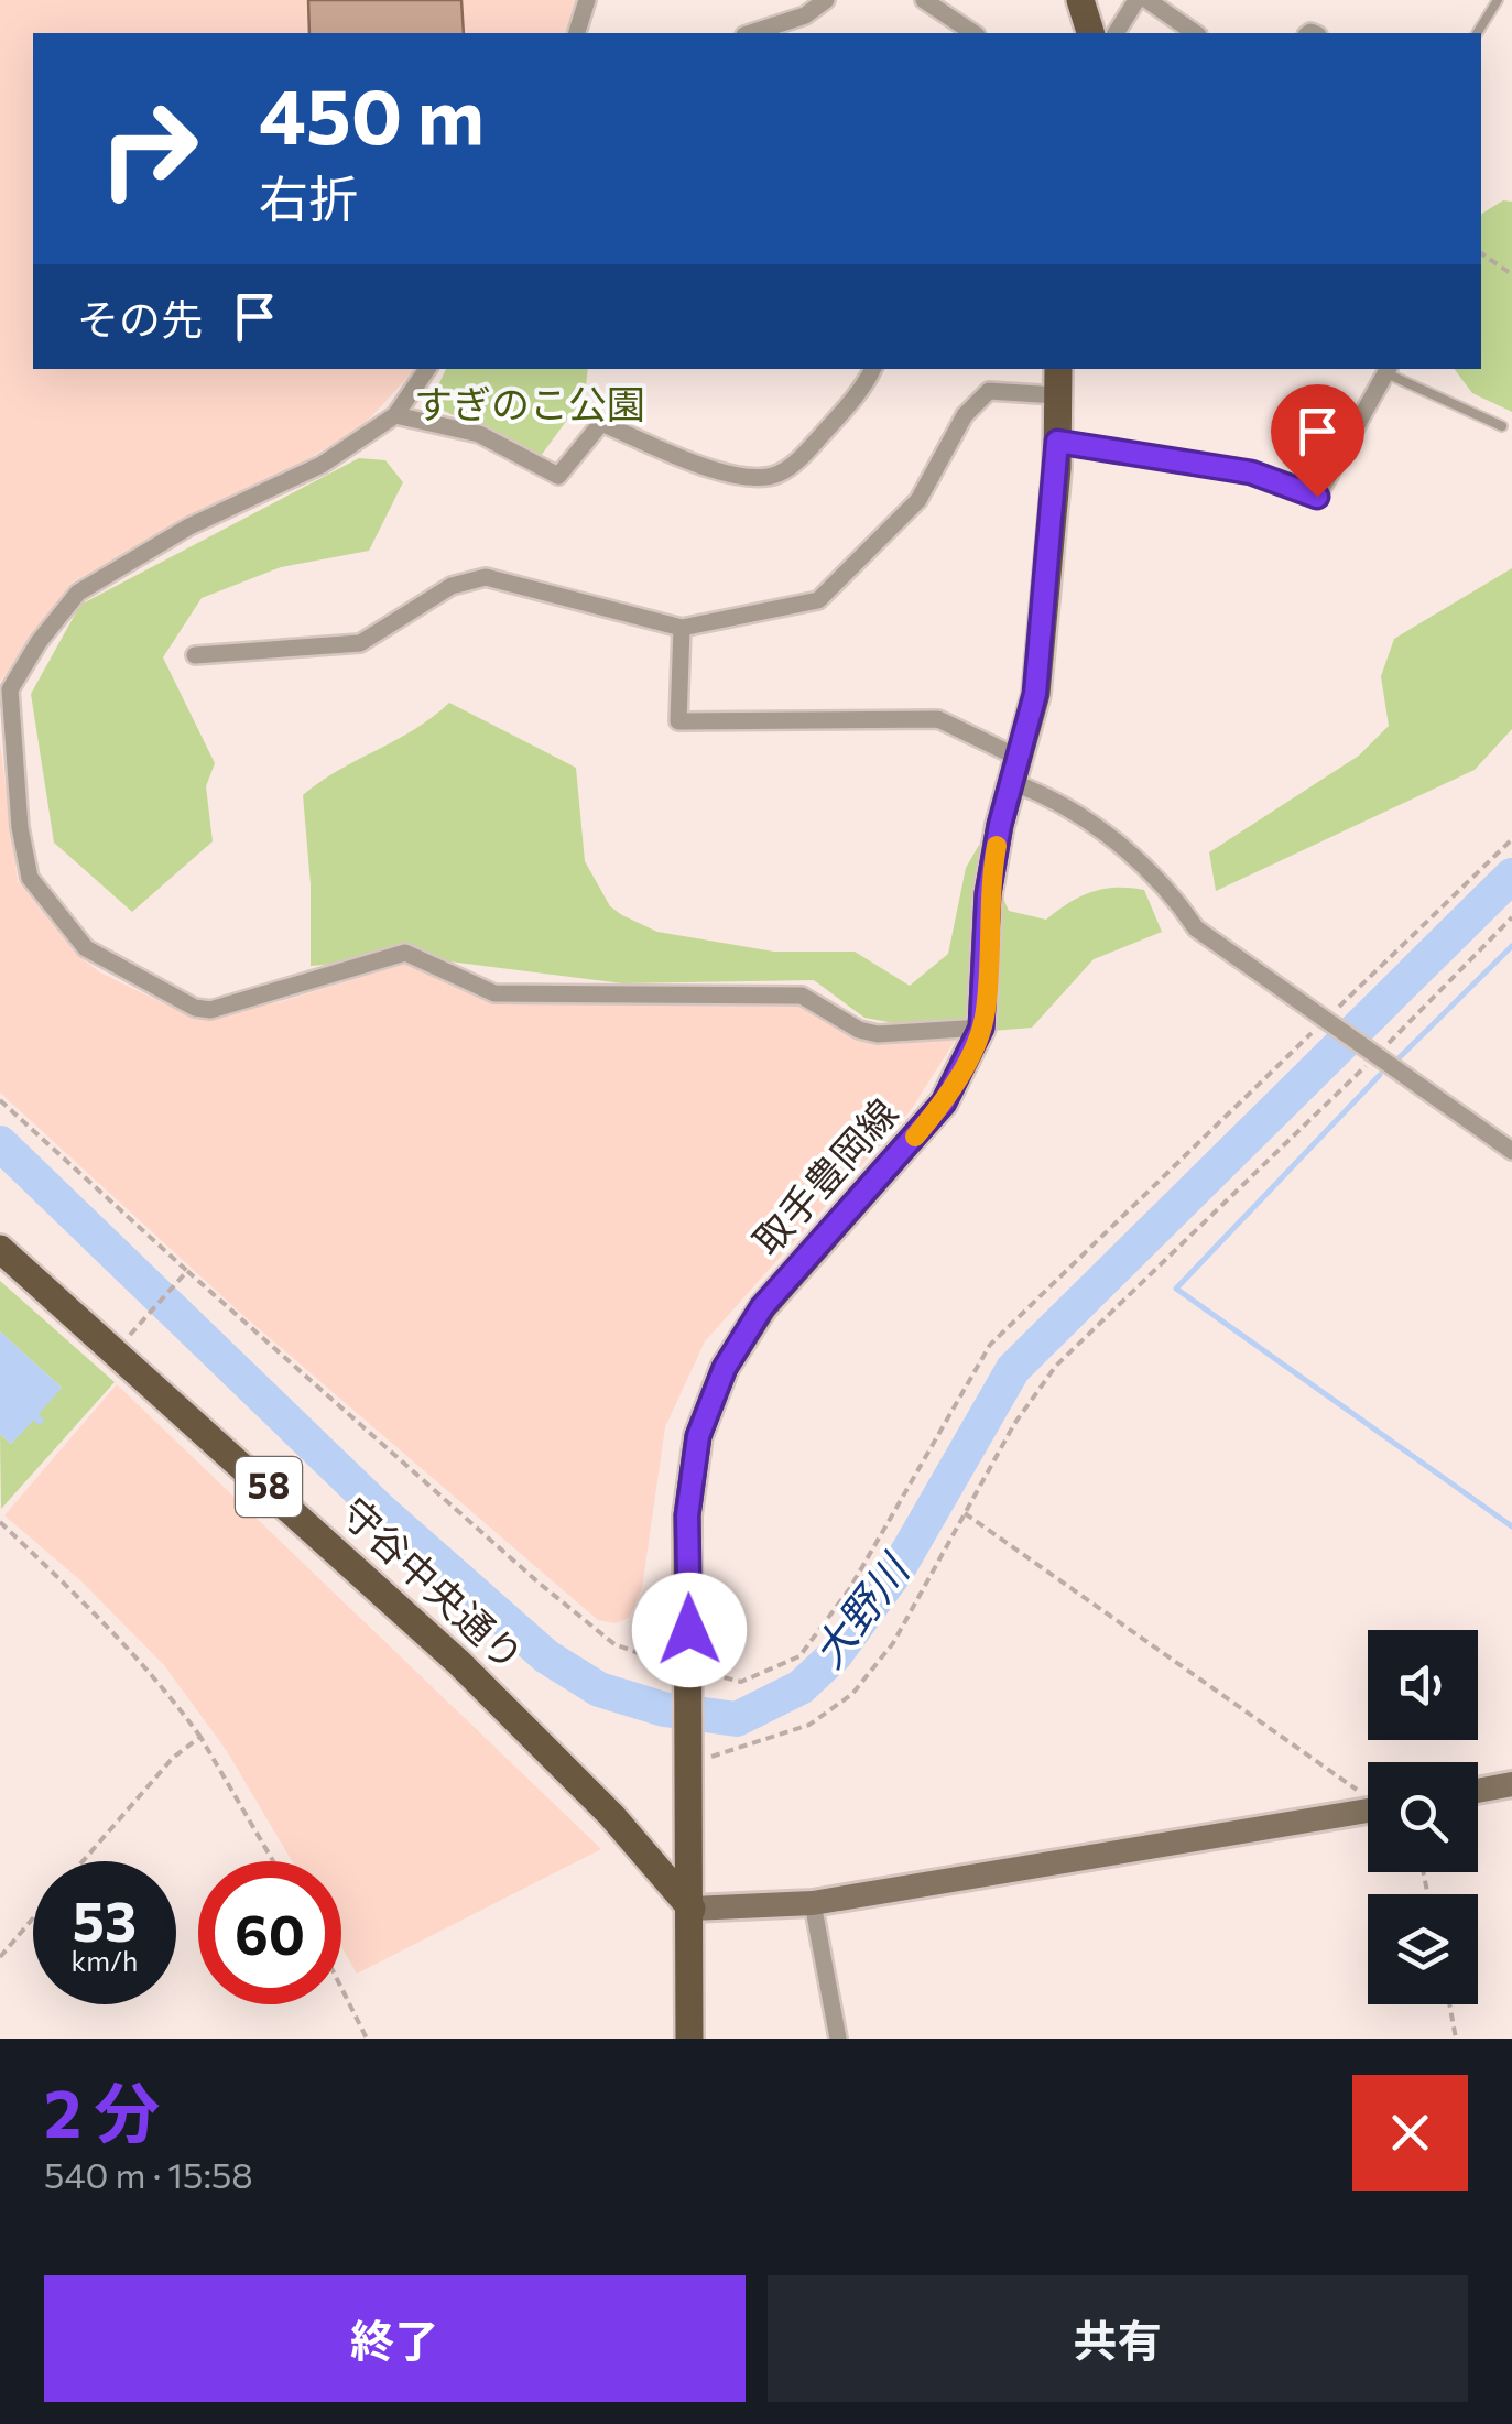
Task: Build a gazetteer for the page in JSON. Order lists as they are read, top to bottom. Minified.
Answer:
{"streets":{"main road":["取手豊岡線","58","守谷中央通り"]},"crossings":[["取手豊岡線","守谷中央通り"]],"water":["大野川"],"parks":["すぎのこ公園"],"page":{"turn":["450 m","右折"],"then":"その先","speed":"53 km/h","limit":"60","heading":["2 分","540 m · 15:58"],"buttons":["終了","共有"]}}
